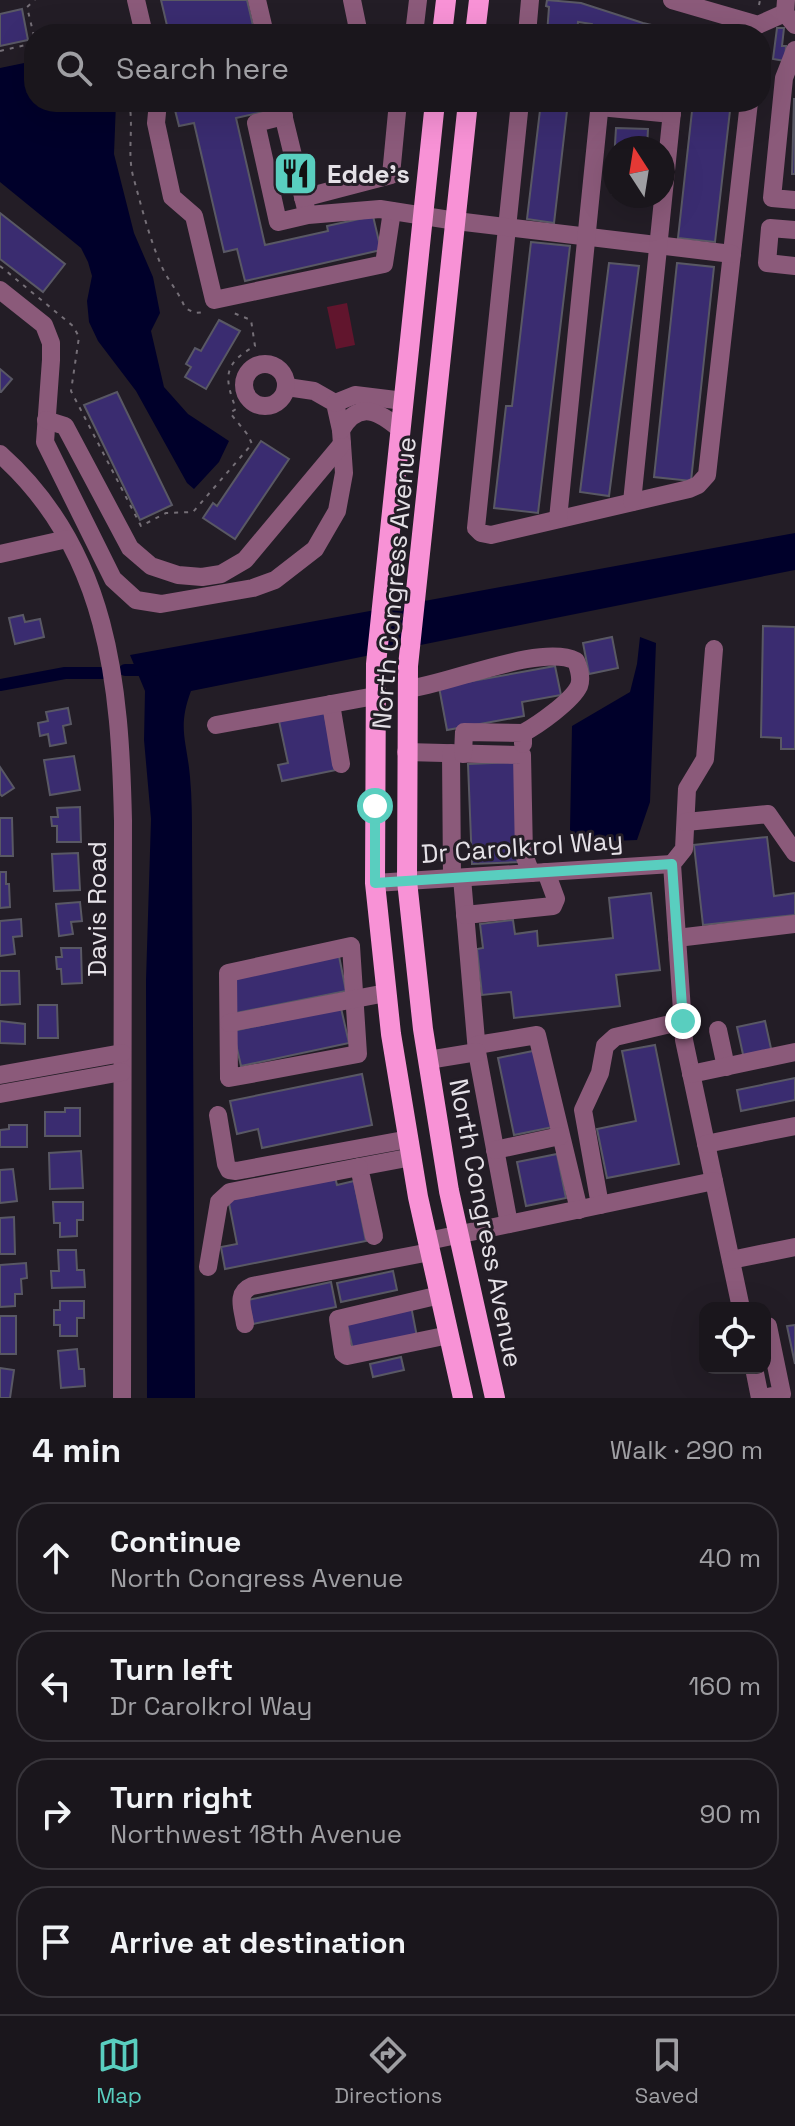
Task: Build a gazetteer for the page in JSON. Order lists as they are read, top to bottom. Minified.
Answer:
{"streets":{"main road":["North Congress Avenue"],"street":["Dr Carolkrol Way","Davis Road"]},"crossings":[["North Congress Avenue","Dr Carolkrol Way"]],"places":{"restaurant":["Edde's"]},"north":"top","page":{"search":"Search here","heading":["4 min","Walk · 290 m"],"list":[["Continue","North Congress Avenue","40 m"],["Turn left","Dr Carolkrol Way","160 m"],["Turn right","Northwest 18th Avenue","90 m"],"Arrive at destination"],"nav":["Map","Directions","Saved"]}}
